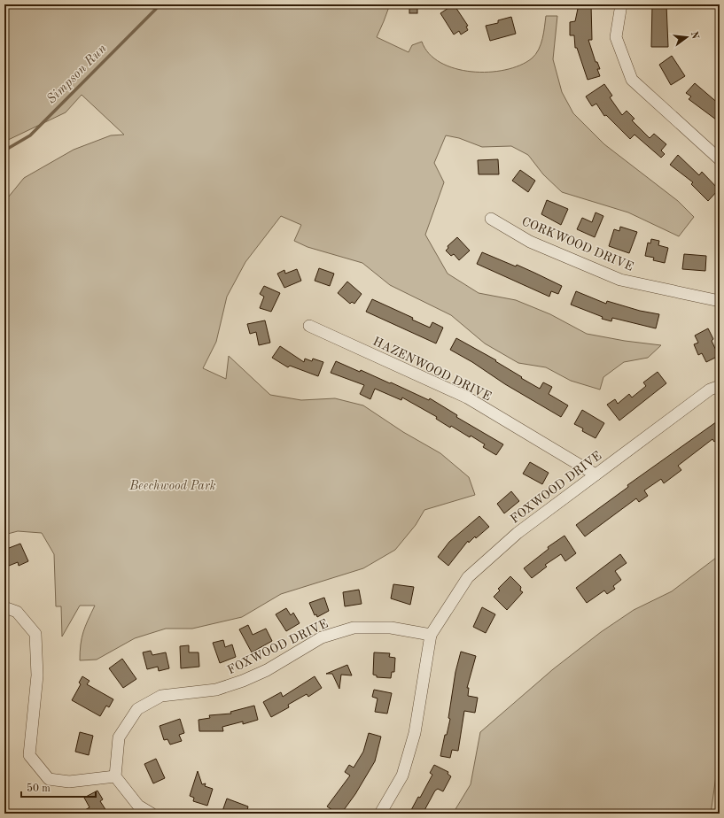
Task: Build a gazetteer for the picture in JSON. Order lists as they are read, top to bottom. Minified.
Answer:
{"streets":{"street":["CORKWOOD DRIVE","HAZENWOOD DRIVE","FOXWOOD DRIVE"]},"crossings":[["HAZENWOOD DRIVE","FOXWOOD DRIVE"]],"water":["Simpson Run"],"parks":["Beechwood Park"],"scale_bar":"50 m","north":"right"}
